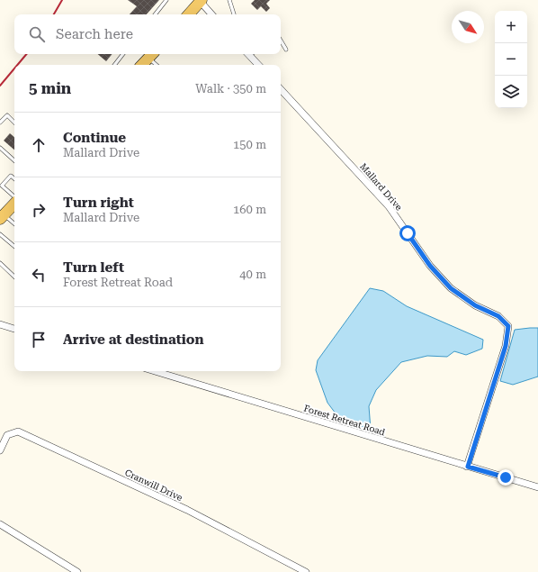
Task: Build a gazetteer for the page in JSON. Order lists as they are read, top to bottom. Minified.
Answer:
{"streets":{"street":["Mallard Drive","Forest Retreat Road","Cranwill Drive"]},"crossings":[["Mallard Drive","Forest Retreat Road"]],"north":"bottom right","page":{"map_buttons":["+","−"],"search":"Search here","heading":["5 min","Walk · 350 m"],"list":[["Continue","Mallard Drive","150 m"],["Turn right","Mallard Drive","160 m"],["Turn left","Forest Retreat Road","40 m"],"Arrive at destination"]}}
